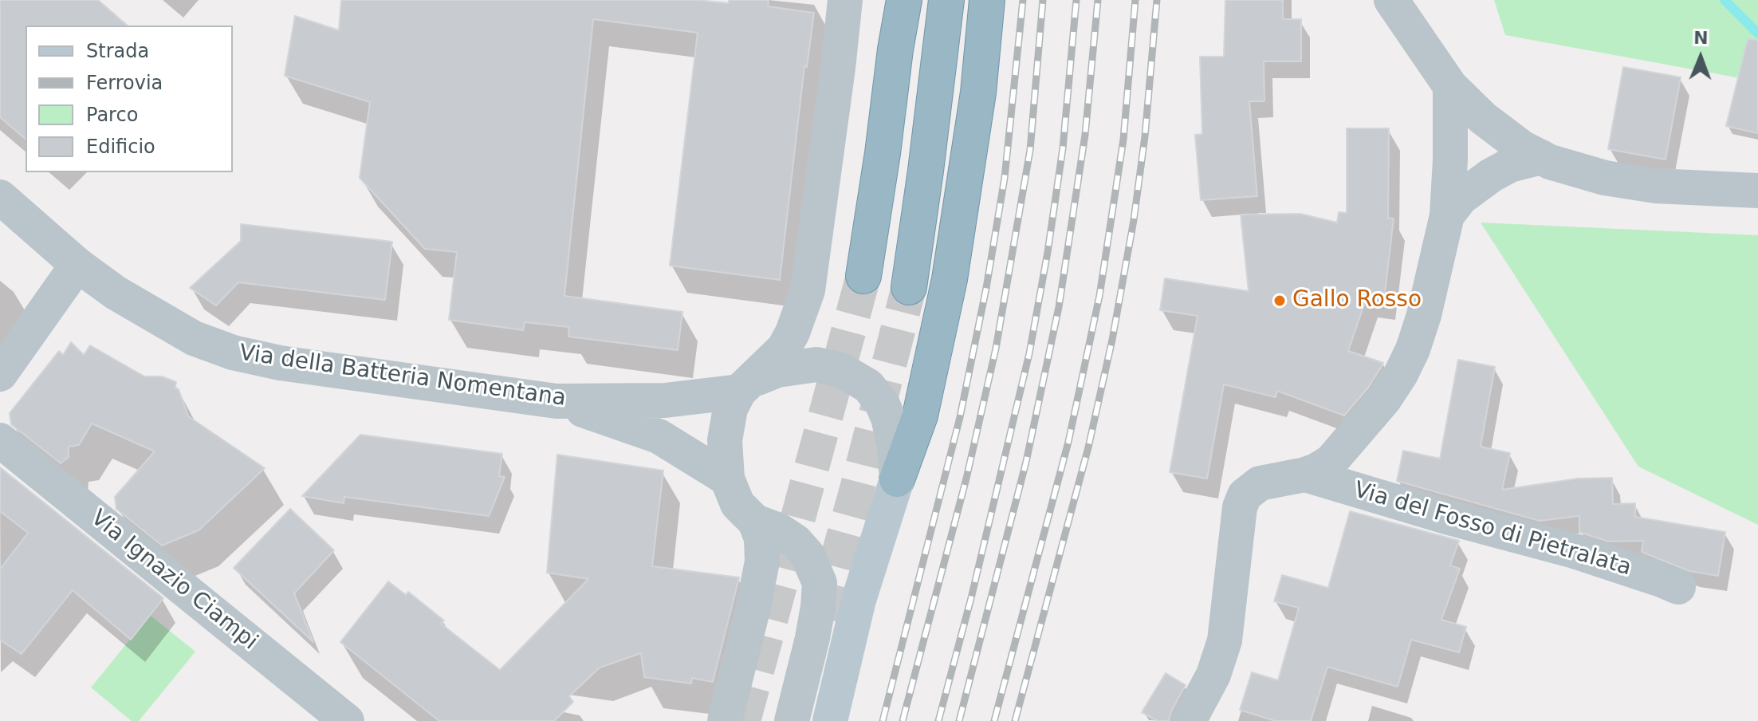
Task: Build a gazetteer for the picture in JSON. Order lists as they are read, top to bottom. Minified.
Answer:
{"streets":{"street":["Via della Batteria Nomentana","Via del Fosso di Pietralata","Via Ignazio Ciampi"]},"places":["Gallo Rosso"],"legend":["Strada","Ferrovia","Parco","Edificio"],"north":"top"}
